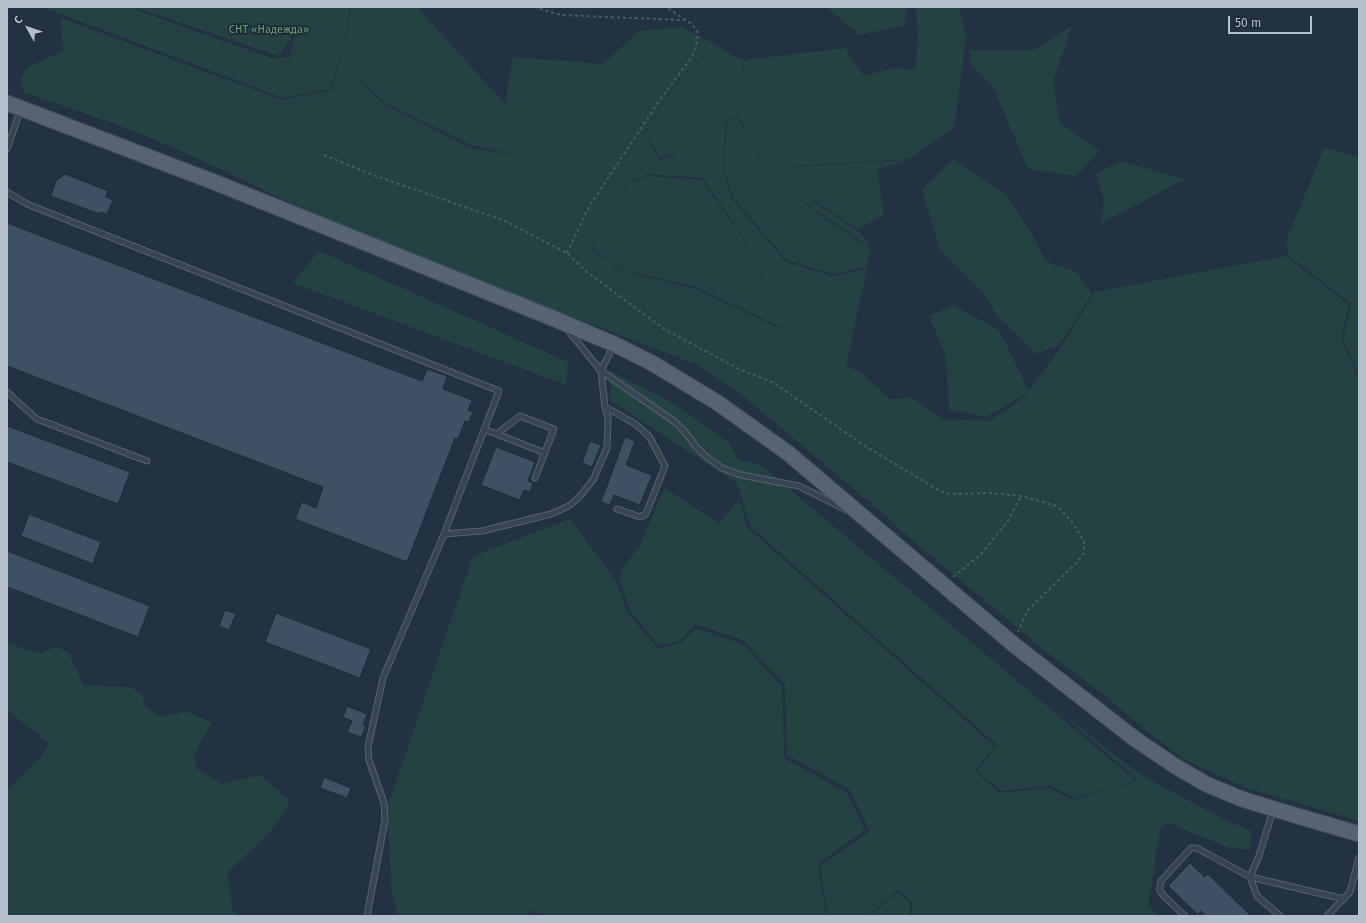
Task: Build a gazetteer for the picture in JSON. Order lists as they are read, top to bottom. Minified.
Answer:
{"parks":["СНТ «Надежда»"],"scale_bar":"50 m","north":"top left"}
